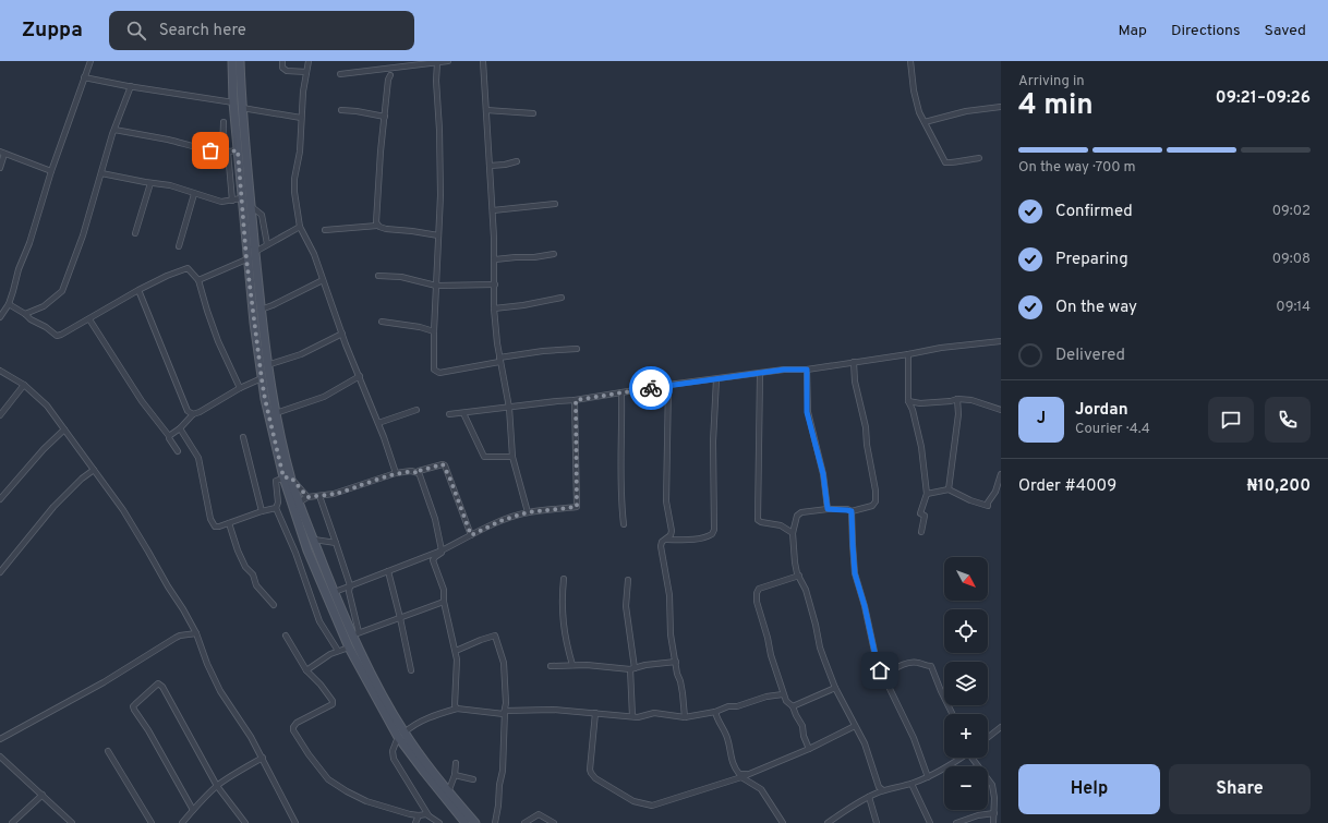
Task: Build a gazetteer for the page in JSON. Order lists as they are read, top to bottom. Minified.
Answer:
{"north":"bottom right","page":{"header":"Zuppa","search":"Search here","nav":["Map","Directions","Saved"],"heading":["4 min","Arriving in","09:21–09:26"],"panel":["Jordan","Courier · 4.4","Order #4009","₦10,200"],"bar":"On the way · 700 m","list":[["Confirmed","09:02"],["Preparing","09:08"],["On the way","09:14"],"Delivered"],"round":"J","map_buttons":["+","−"],"buttons":["Help","Share"]}}
